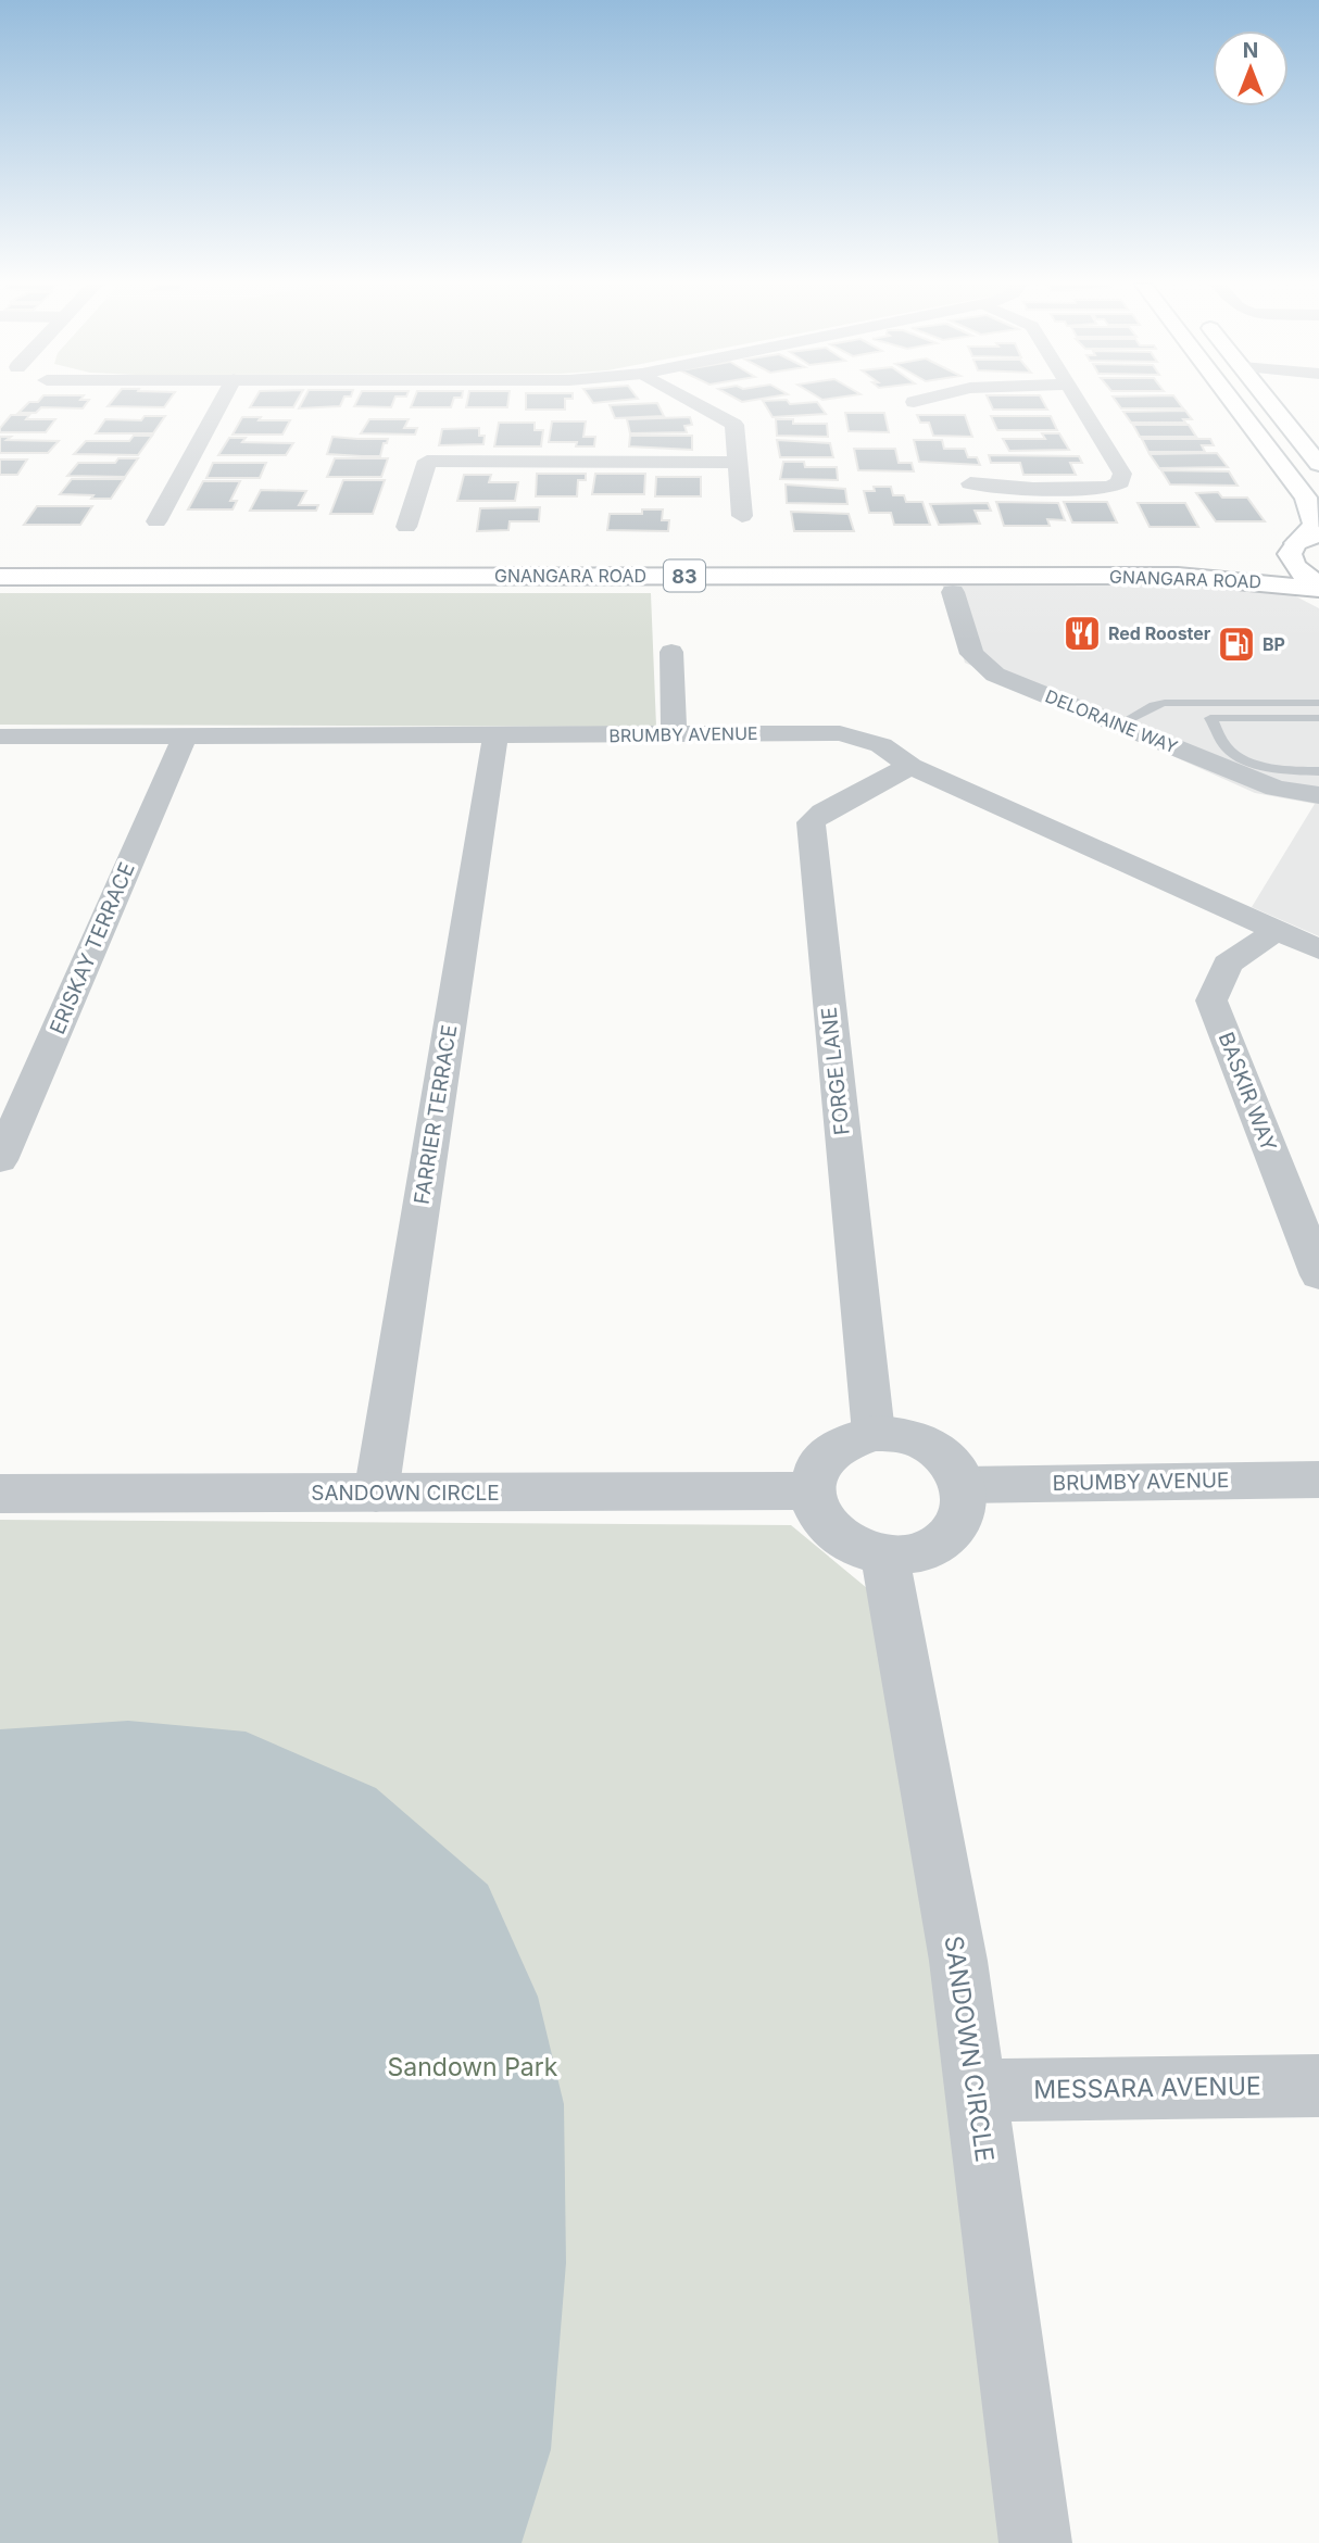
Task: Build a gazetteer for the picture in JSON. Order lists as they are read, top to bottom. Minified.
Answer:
{"streets":{"main road":["GNANGARA ROAD","83"],"street":["DELORAINE WAY","BRUMBY AVENUE","ERISKAY TERRACE","FORGE LANE","BASKIR WAY","FARRIER TERRACE","SANDOWN CIRCLE","MESSARA AVENUE"]},"crossings":[["GNANGARA ROAD","83"],["BRUMBY AVENUE","ERISKAY TERRACE"],["BRUMBY AVENUE","FORGE LANE"],["BRUMBY AVENUE","BASKIR WAY"],["BRUMBY AVENUE","FARRIER TERRACE"],["BRUMBY AVENUE","SANDOWN CIRCLE"],["FORGE LANE","SANDOWN CIRCLE"],["FARRIER TERRACE","SANDOWN CIRCLE"],["SANDOWN CIRCLE","MESSARA AVENUE"]],"parks":["Sandown Park"],"places":{"restaurant":["Red Rooster"],"fuel station":["BP"]},"north":"top"}
